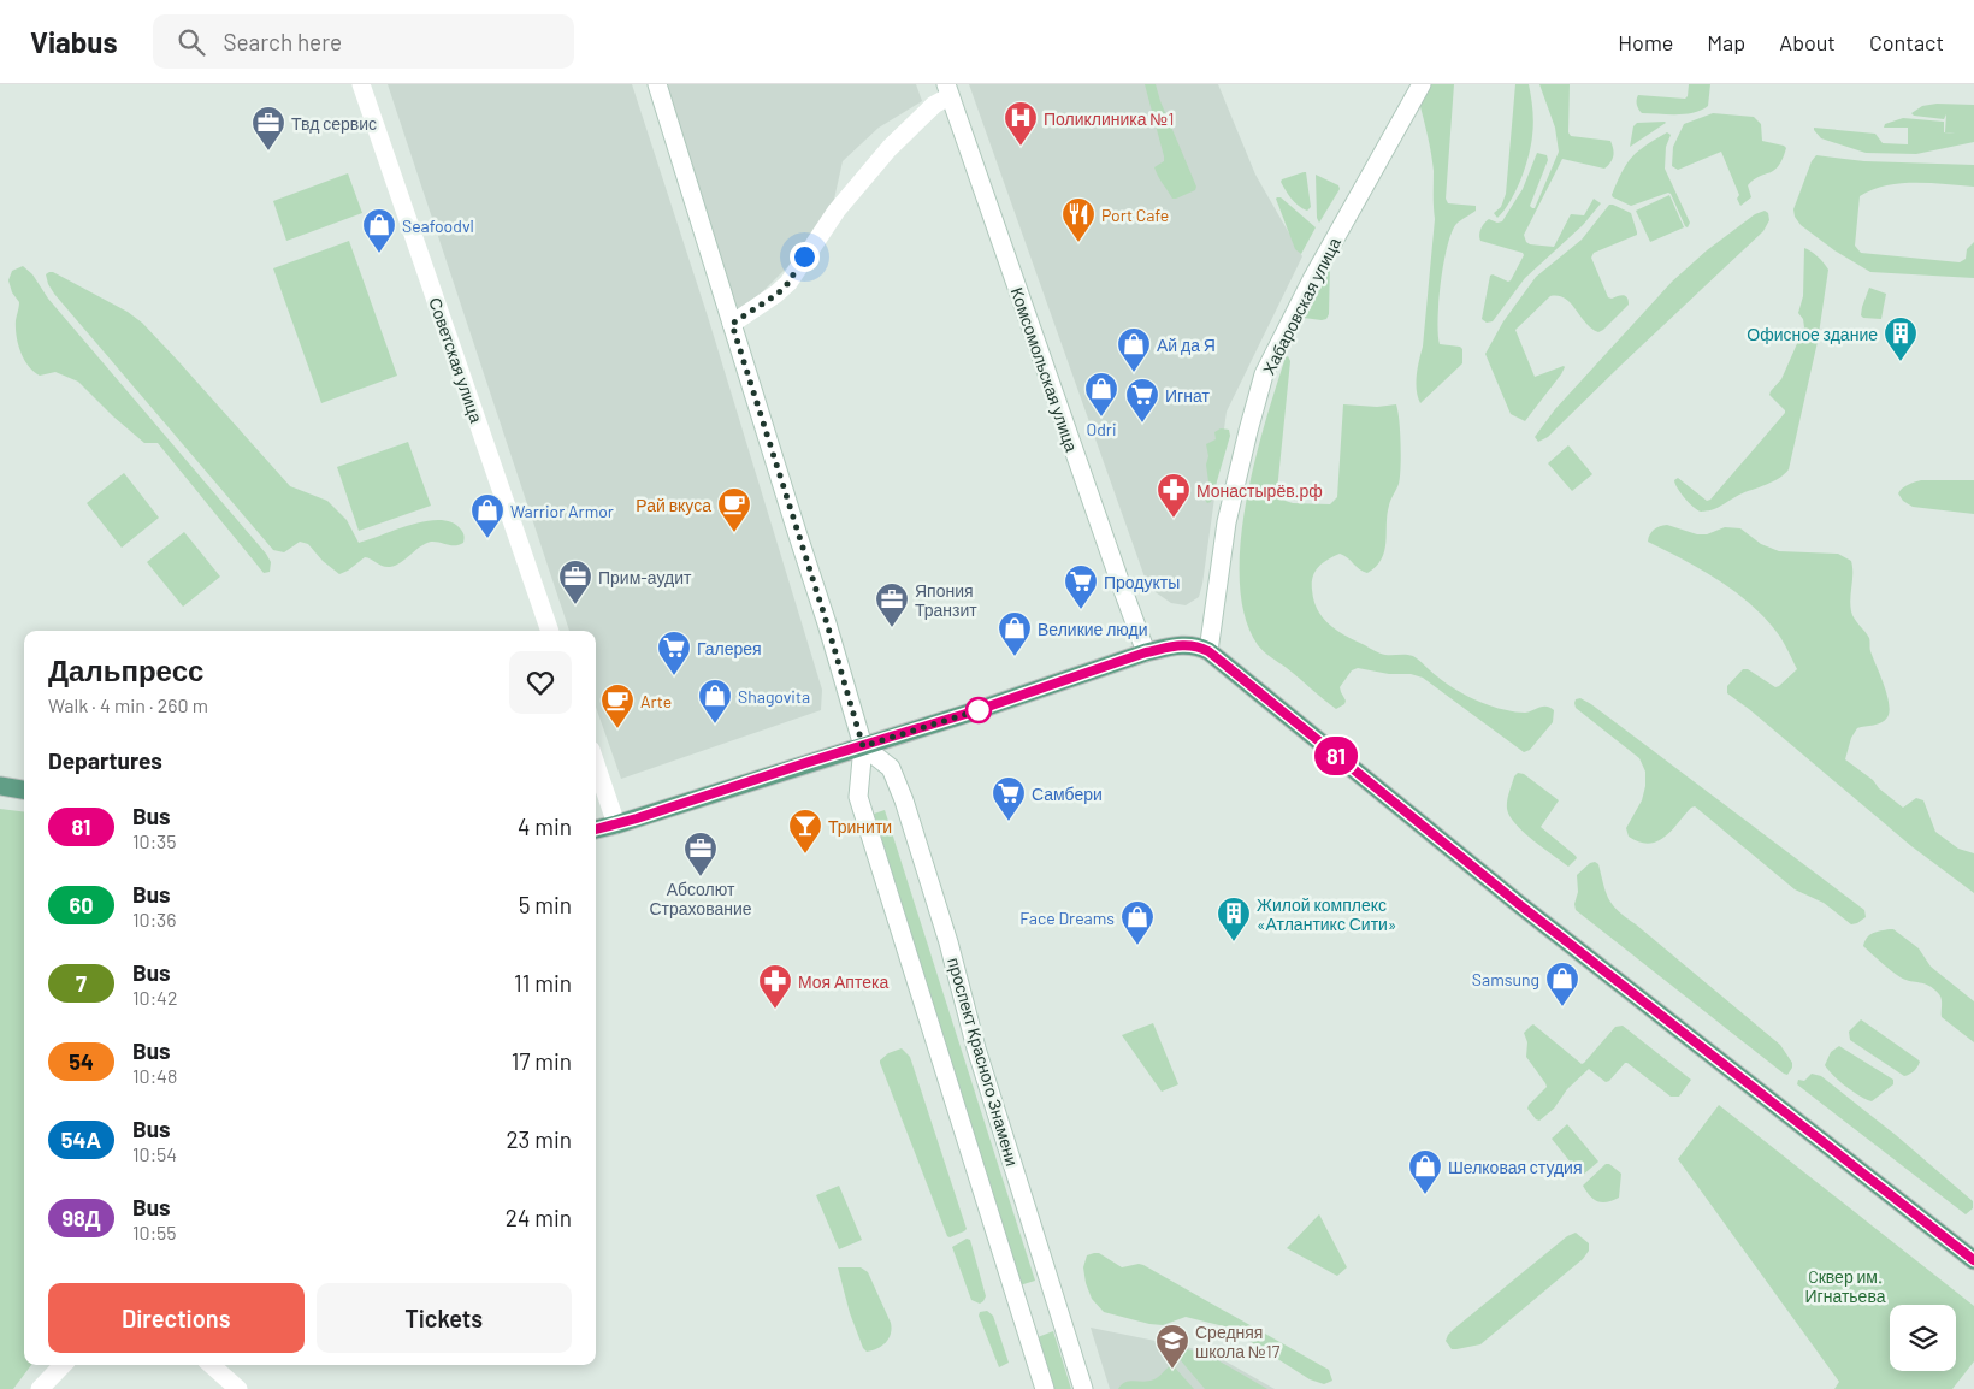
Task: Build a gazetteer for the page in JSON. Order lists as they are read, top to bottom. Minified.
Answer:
{"streets":{"main road":["Хабаровская улица","Советская улица","Комсомольская улица","проспект Красного Знамени"]},"parks":["Cквер им. Игнатьева"],"places":{"hospital":["Поликлиника №1"],"office":["Твд сервис","Прим-аудит","Япония Транзит","Абсолют Страхование"],"restaurant":["Port Cafe"],"shop":["Seafoodvl","Ай да Я","Odri","Warrior Armor","Великие люди","Shagovita","Face Dreams","Samsung","Шелковая студия"],"building":["Офисное здание","Жилой комплекс «Атлантикс Сити»"],"supermarket":["Игнат","Продукты","Галерея","Самбери"],"pharmacy":["Монастырёв.рф","Моя Аптека"],"cafe":["Рай вкуса","Arte"],"bar":["Тринити"],"school or university":["Средняя школа №17"]},"lines":["bus line 81"],"page":{"header":"Viabus","search":"Search here","nav":["Home","Map","About","Contact"],"on_map":"81","heading":[["Дальпресс","Walk · 4 min · 260 m"],"Departures"],"list":[{"mark":"81","name":"Bus","note":"10:35","value":"4 min"},{"mark":"60","name":"Bus","note":"10:36","value":"5 min"},{"mark":"7","name":"Bus","note":"10:42","value":"11 min"},{"mark":"54","name":"Bus","note":"10:48","value":"17 min"},{"mark":"54А","name":"Bus","note":"10:54","value":"23 min"},{"mark":"98Д","name":"Bus","note":"10:55","value":"24 min"}],"buttons":["Directions","Tickets"]}}
